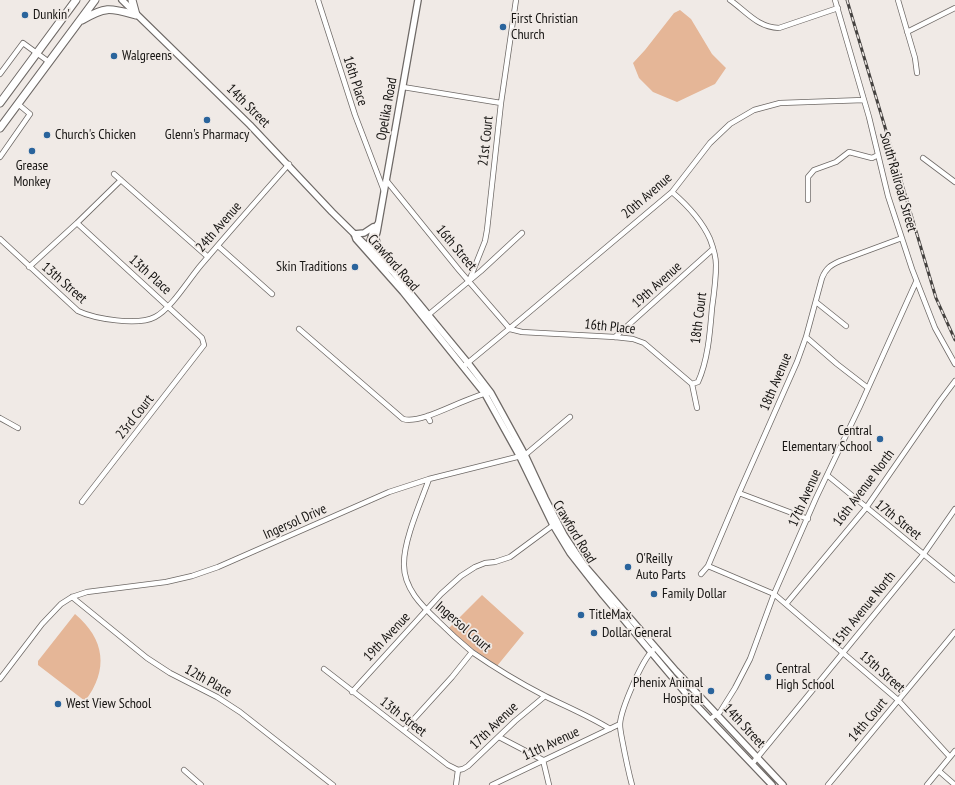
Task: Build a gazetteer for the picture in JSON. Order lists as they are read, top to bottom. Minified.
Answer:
{"streets":{"main road":["14th Street","Opelika Road","Crawford Road"],"street":["16th Place","21st Court","South Railroad Street","20th Avenue","24th Avenue","16th Street","13th Place","13th Street","19th Avenue","18th Court","18th Avenue","23rd Court","16th Avenue North","17th Avenue","17th Street","Ingersol Drive","15th Avenue North","Ingersol Court","15th Street","12th Place","14th Court","11th Avenue"]},"crossings":[["16th Place","Opelika Road"],["16th Place","20th Avenue"],["16th Place","16th Street"],["16th Place","19th Avenue"],["16th Place","18th Court"],["14th Street","24th Avenue"],["14th Street","Crawford Road"],["14th Street","17th Avenue"],["14th Street","15th Avenue North"],["Opelika Road","16th Street"],["Opelika Road","Crawford Road"],["21st Court","16th Street"],["South Railroad Street","20th Avenue"],["South Railroad Street","18th Avenue"],["South Railroad Street","17th Avenue"],["20th Avenue","16th Street"],["20th Avenue","Crawford Road"],["20th Avenue","18th Court"],["24th Avenue","13th Place"],["24th Avenue","13th Street"],["Crawford Road","19th Avenue"],["Crawford Road","Ingersol Drive"],["13th Place","13th Street"],["13th Place","23rd Court"],["13th Street","19th Avenue"],["13th Street","17th Avenue"],["19th Avenue","18th Court"],["19th Avenue","Ingersol Court"],["18th Avenue","15th Street"],["16th Avenue North","17th Street"],["16th Avenue North","15th Street"],["17th Avenue","17th Street"],["17th Avenue","Ingersol Court"],["17th Avenue","15th Street"],["17th Street","15th Avenue North"],["Ingersol Drive","Ingersol Court"],["Ingersol Drive","12th Place"],["15th Avenue North","15th Street"],["Ingersol Court","11th Avenue"],["15th Street","14th Court"]],"places":["Dunkin'","First Christian Church","Walgreens","Glenn's Pharmacy","Church's Chicken","Grease Monkey","Skin Traditions","Central Elementary School","O'Reilly Auto Parts","Family Dollar","TitleMax","Dollar General","Central High School","Phenix Animal Hospital","West View School"]}
